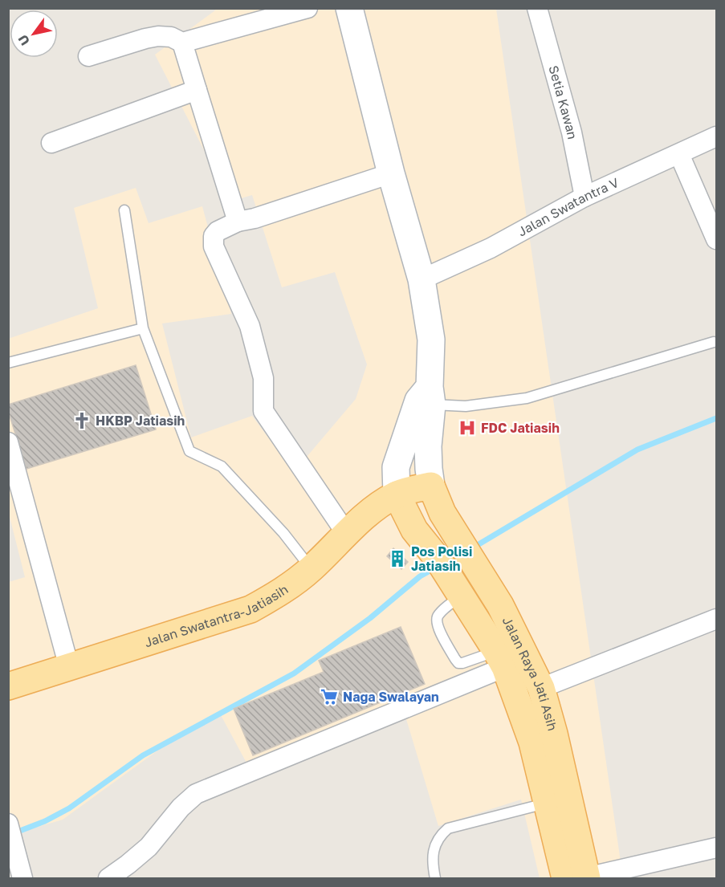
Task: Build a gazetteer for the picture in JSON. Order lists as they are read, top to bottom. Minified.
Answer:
{"streets":{"main road":["Jalan Swatantra-Jatiasih","Jalan Raya Jati Asih"],"street":["Setia Kawan","Jalan Swatantra V"]},"crossings":[["Setia Kawan","Jalan Swatantra V"],["Jalan Swatantra-Jatiasih","Jalan Raya Jati Asih"]],"places":{"church":["HKBP Jatiasih"],"hospital":["FDC Jatiasih"],"building":["Pos Polisi Jatiasih"],"supermarket":["Naga Swalayan"]},"north":"bottom left"}
